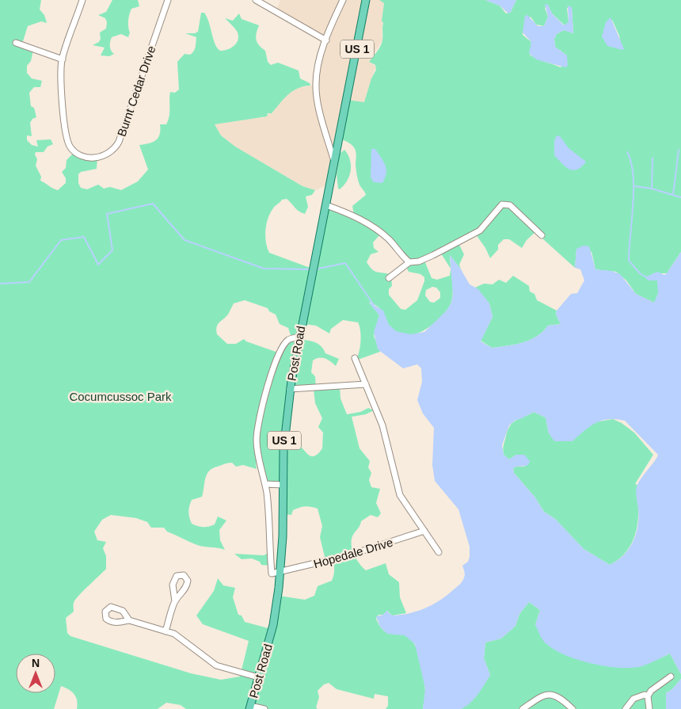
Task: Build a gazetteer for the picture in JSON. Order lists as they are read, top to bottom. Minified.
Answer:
{"streets":{"main road":["US 1","Post Road"],"street":["Burnt Cedar Drive","Hopedale Drive"]},"crossings":[["Post Road","Hopedale Drive"]],"parks":["Cocumcussoc Park"],"north":"top"}
